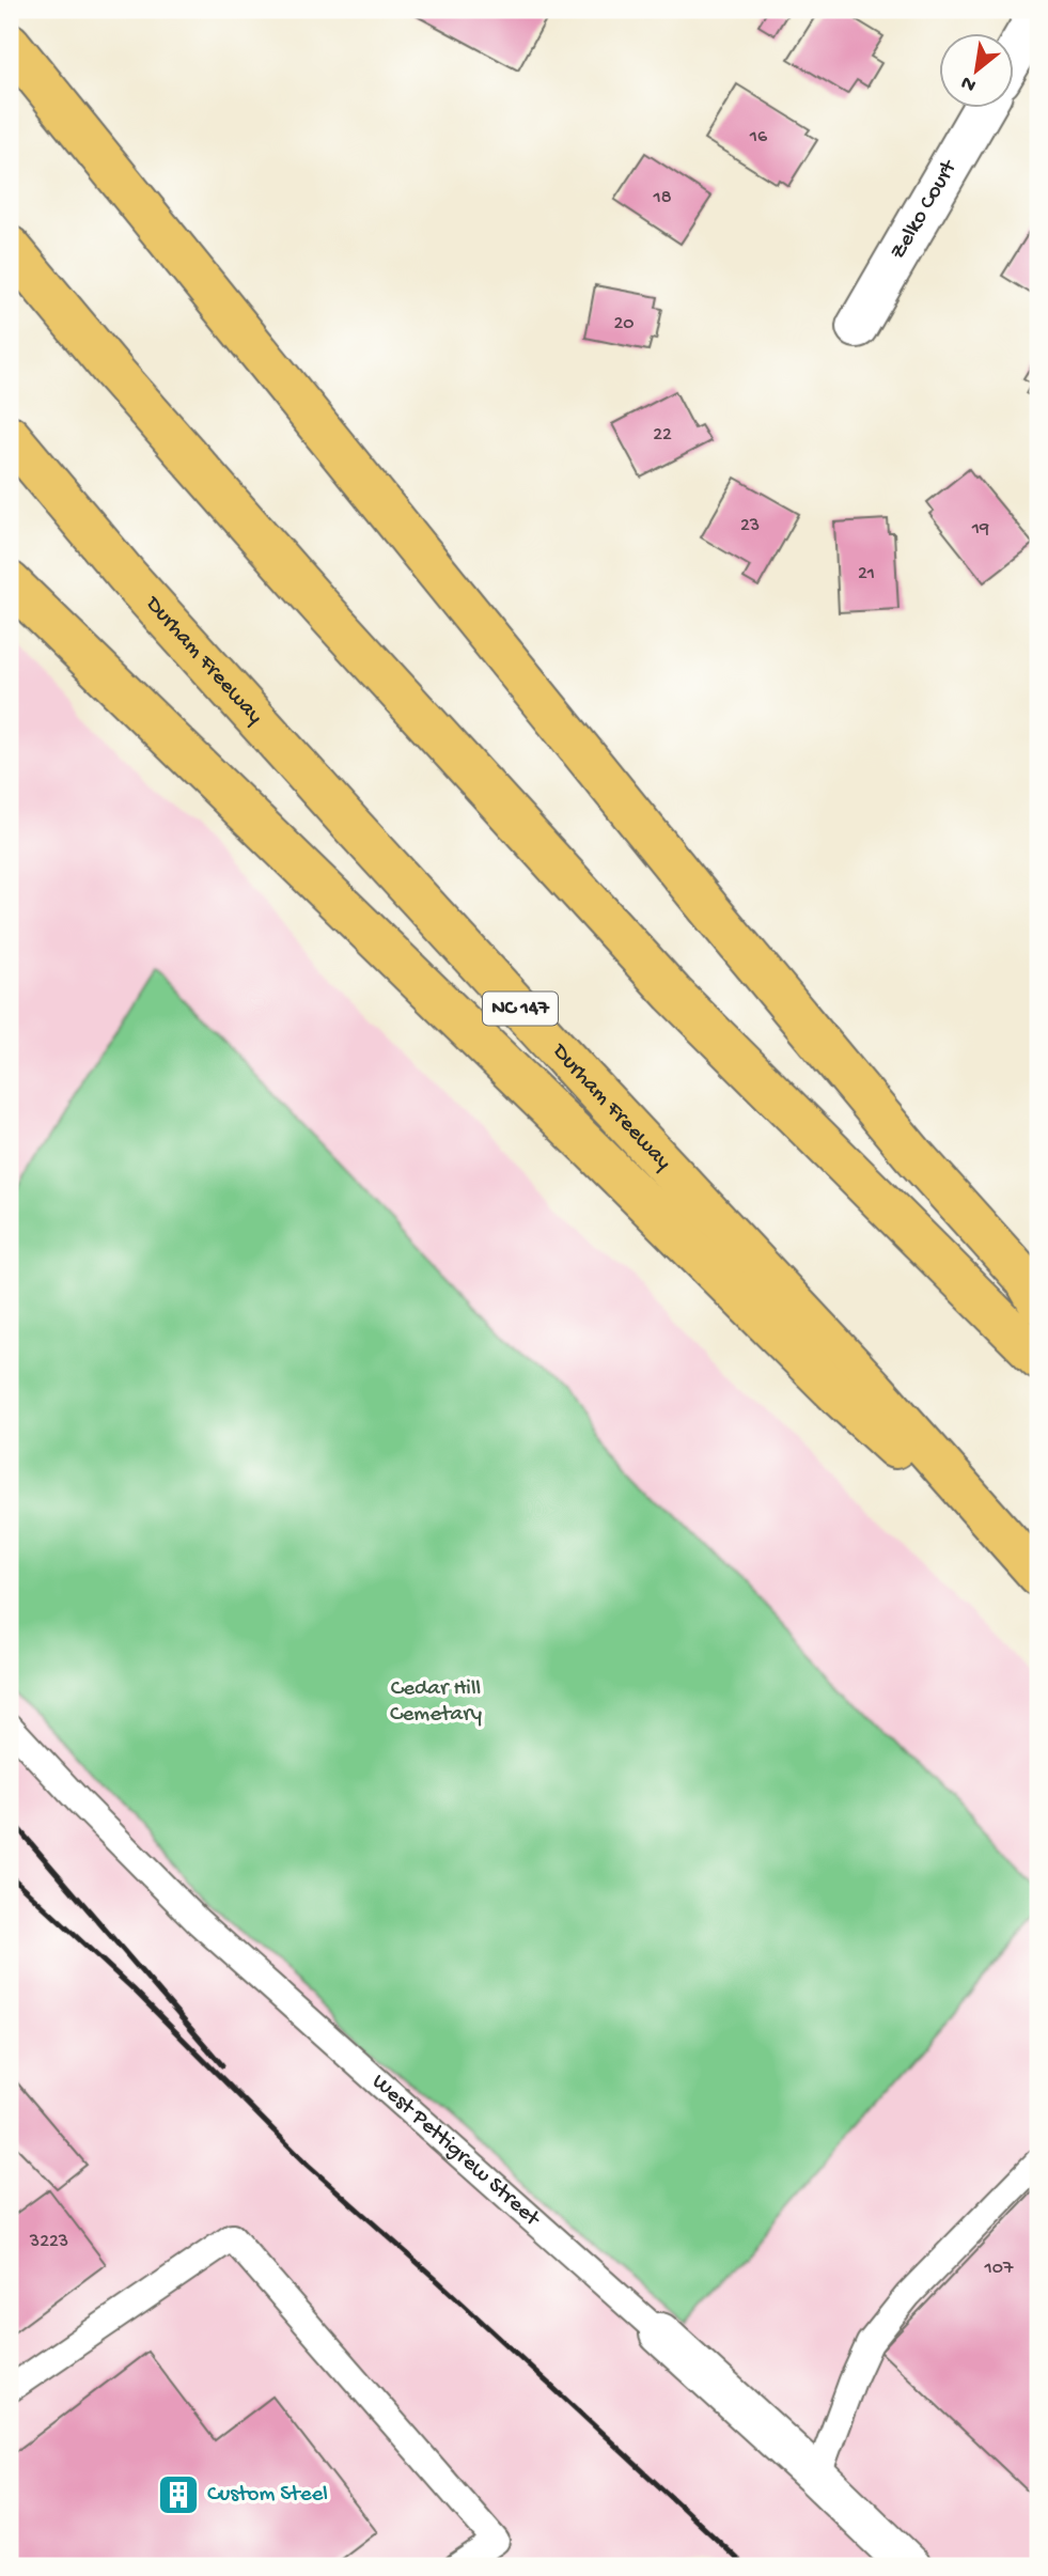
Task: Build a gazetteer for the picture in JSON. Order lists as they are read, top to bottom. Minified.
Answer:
{"streets":{"highway":["Durham Freeway","NC 147"],"street":["Zelko Court","West Pettigrew Street"]},"parks":["Cedar Hill Cemetary"],"places":{"building":["Custom Steel"]},"house_numbers":["16","18","20","22","23","19","21","3223","107"],"north":"bottom left"}
